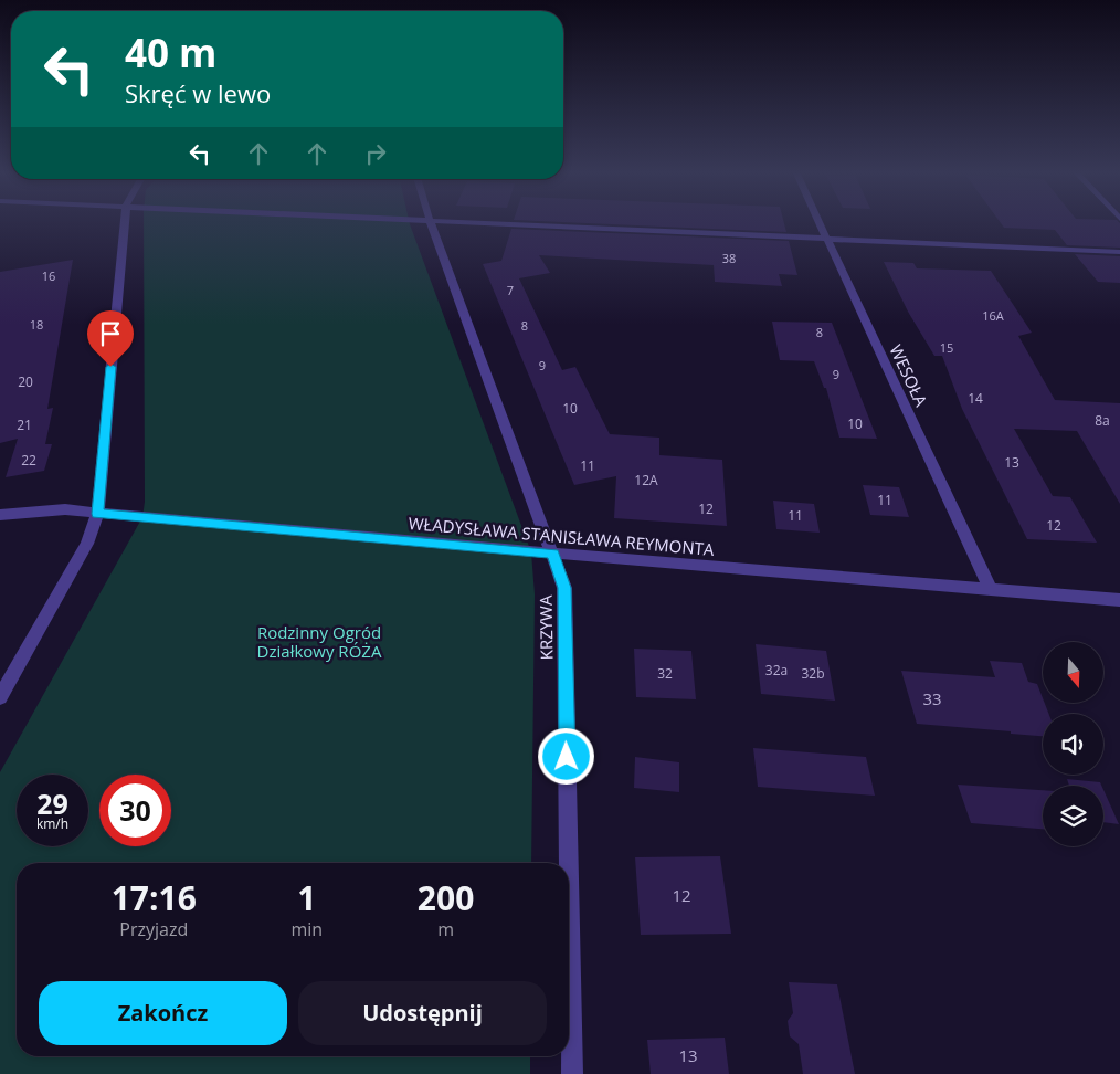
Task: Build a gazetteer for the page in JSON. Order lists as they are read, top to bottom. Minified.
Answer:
{"streets":{"street":["WESOŁA","WŁADYSŁAWA STANISŁAWA REYMONTA","KRZYWA"]},"crossings":[["WESOŁA","WŁADYSŁAWA STANISŁAWA REYMONTA"],["WŁADYSŁAWA STANISŁAWA REYMONTA","KRZYWA"]],"parks":["Rodzinny Ogród Działkowy RÓŻA"],"house_numbers":["38","16","7","16A","18","8","8","15","9","9","20","14","10","8a","10","21","22","13","11","12A","11","12","11","12","32a","32","32b","33","12","13"],"north":"bottom","page":{"turn":["40 m","Skręć w lewo"],"speed":"29 km/h","limit":"30","eta":["17:16","Przyjazd","1","min","200","m"],"buttons":["Zakończ","Udostępnij"]}}
